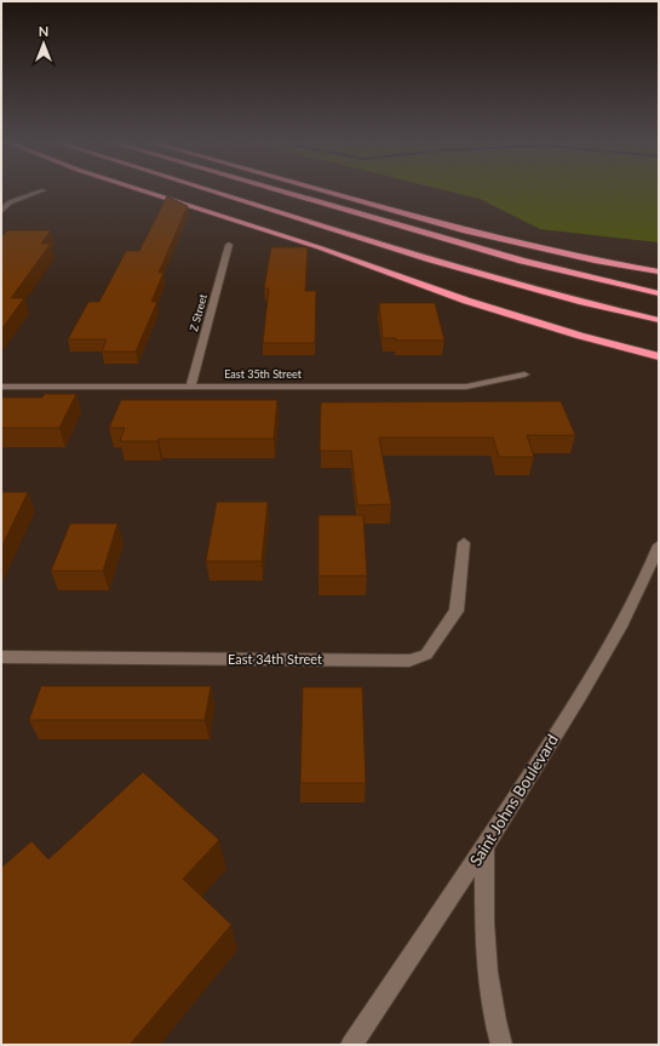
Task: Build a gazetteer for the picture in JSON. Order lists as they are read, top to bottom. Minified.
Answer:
{"streets":{"street":["Z Street","East 35th Street","East 34th Street","Saint Johns Boulevard"]},"crossings":[["Z Street","East 35th Street"]],"north":"top"}
